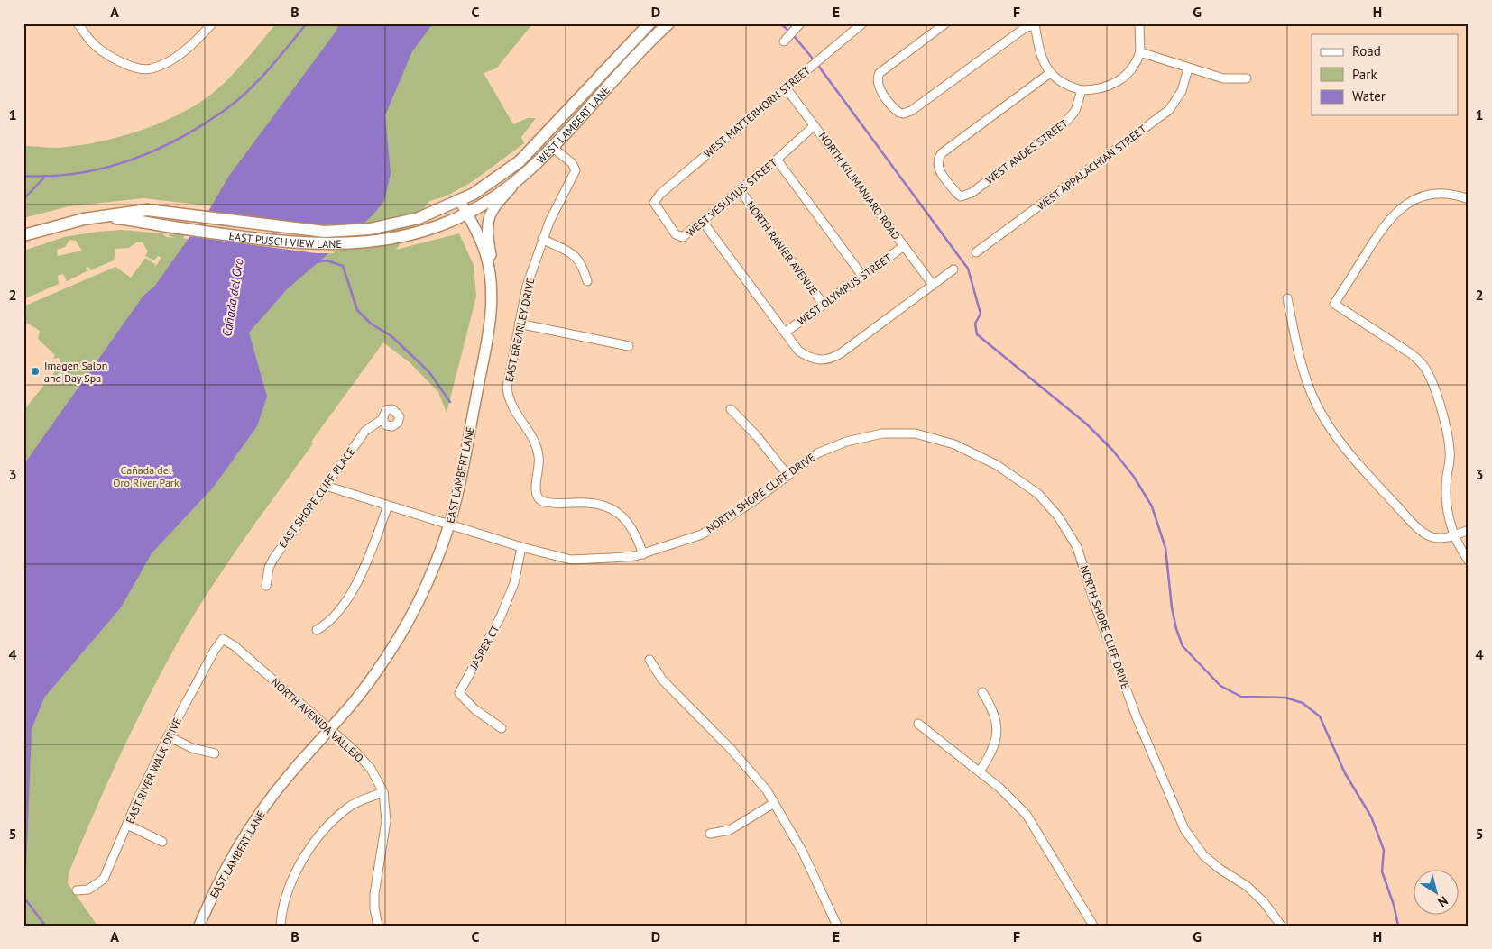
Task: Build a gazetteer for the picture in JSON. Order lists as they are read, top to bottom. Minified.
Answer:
{"streets":{"main road":["WEST LAMBERT LANE","EAST PUSCH VIEW LANE"],"street":["WEST MATTERHORN STREET","WEST ANDES STREET","WEST APPALACHIAN STREET","NORTH KILIMANJARO ROAD","WEST VESUVIUS STREET","NORTH RANIER AVENUE","WEST OLYMPUS STREET","EAST BREARLEY DRIVE","EAST LAMBERT LANE","NORTH SHORE CLIFF DRIVE","EAST SHORE CLIFF PLACE","JASPER CT","NORTH AVENIDA VALLEJO","EAST RIVER WALK DRIVE"]},"crossings":[["WEST MATTERHORN STREET","NORTH KILIMANJARO ROAD"],["WEST MATTERHORN STREET","WEST VESUVIUS STREET"],["WEST LAMBERT LANE","EAST PUSCH VIEW LANE"],["WEST LAMBERT LANE","EAST BREARLEY DRIVE"],["WEST LAMBERT LANE","EAST LAMBERT LANE"],["NORTH KILIMANJARO ROAD","WEST VESUVIUS STREET"],["NORTH KILIMANJARO ROAD","WEST OLYMPUS STREET"],["WEST VESUVIUS STREET","NORTH RANIER AVENUE"],["EAST PUSCH VIEW LANE","EAST LAMBERT LANE"],["NORTH RANIER AVENUE","WEST OLYMPUS STREET"],["EAST BREARLEY DRIVE","NORTH SHORE CLIFF DRIVE"],["EAST LAMBERT LANE","NORTH SHORE CLIFF DRIVE"],["EAST LAMBERT LANE","NORTH AVENIDA VALLEJO"],["NORTH SHORE CLIFF DRIVE","EAST SHORE CLIFF PLACE"],["NORTH SHORE CLIFF DRIVE","JASPER CT"],["NORTH AVENIDA VALLEJO","EAST RIVER WALK DRIVE"]],"water":["Cañada del Oro"],"parks":["Cañada del Oro River Park"],"places":["Imagen Salon and Day Spa"],"legend":["Road","Park","Water"],"north":"bottom right","grid":{"columns":["A","B","C","D","E","F","G","H"],"rows":["1","2","3","4","5"]}}
